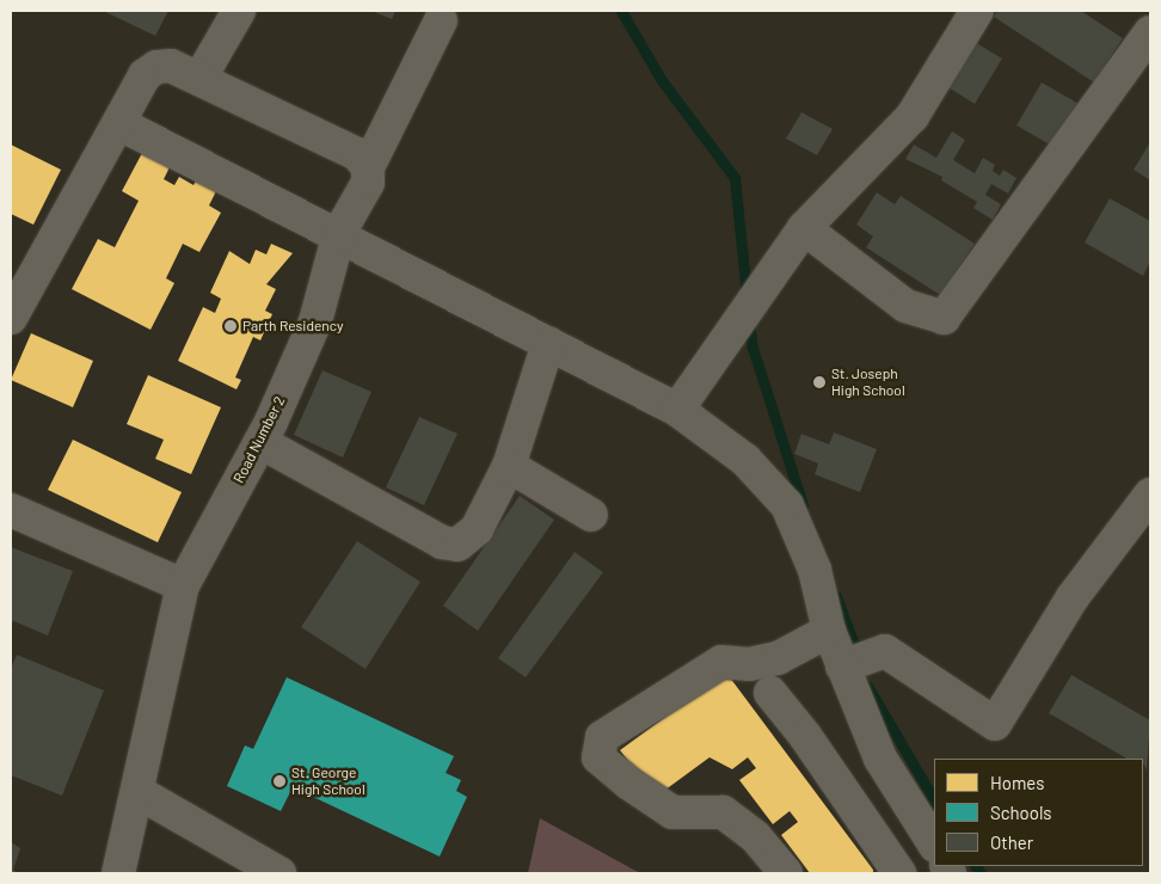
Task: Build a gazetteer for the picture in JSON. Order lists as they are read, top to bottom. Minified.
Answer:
{"streets":{"street":["Road Number 2"]},"places":["Parth Residency","St. Joseph High School","St. George High School"],"legend":["Homes","Schools","Other"]}
